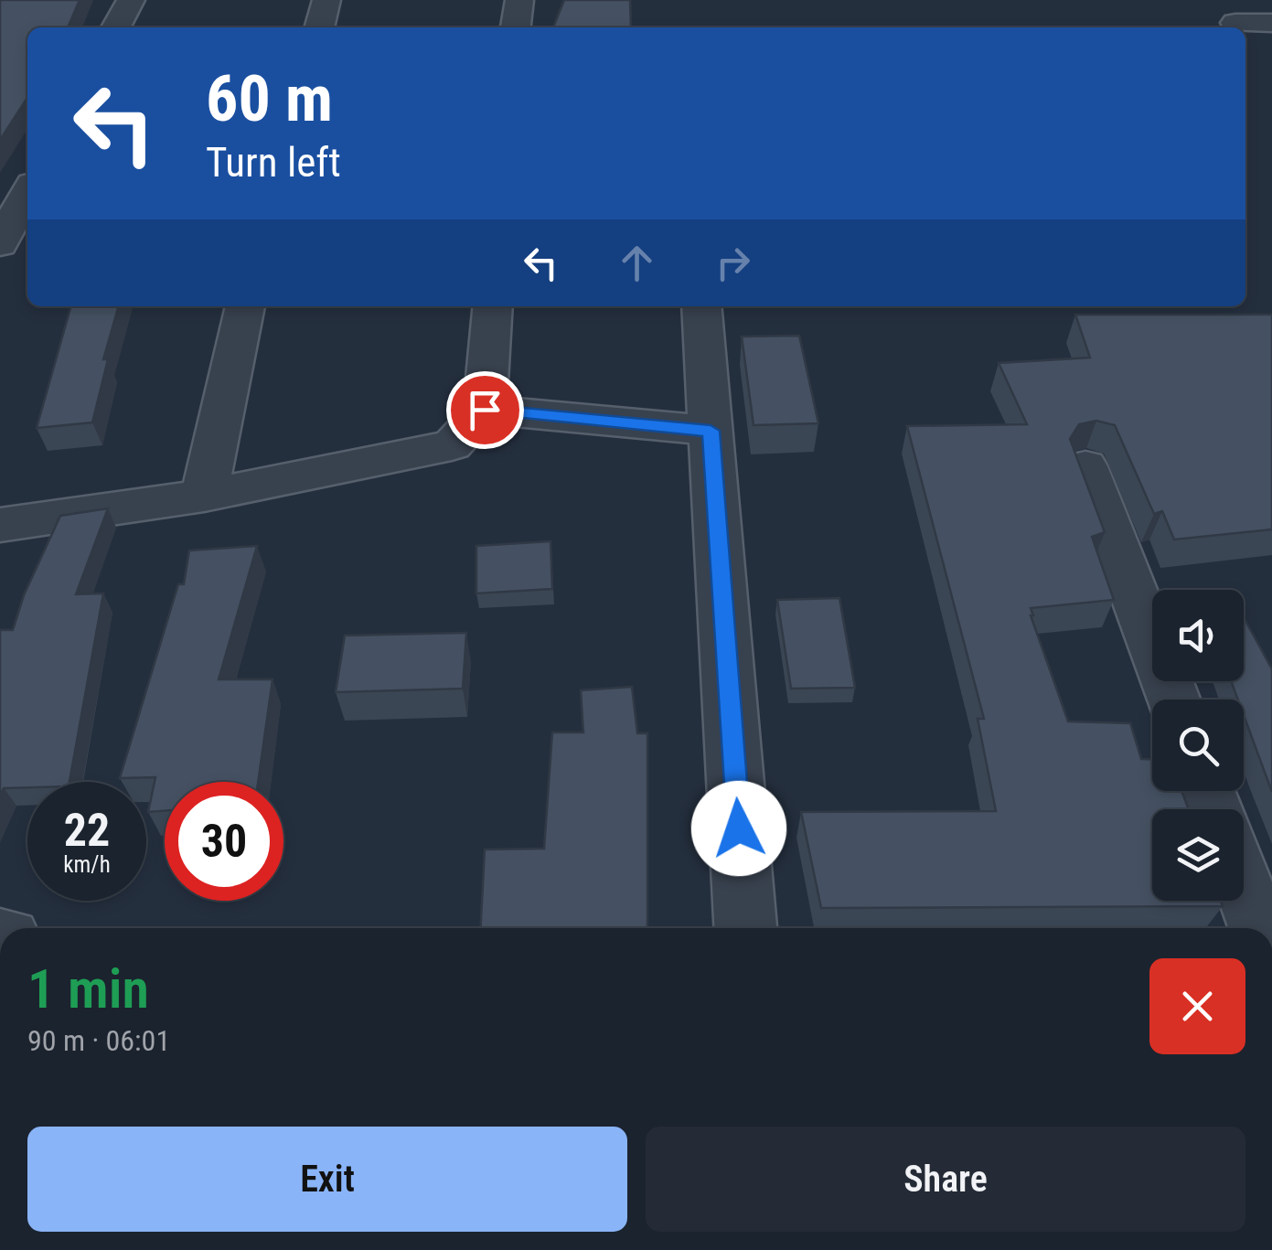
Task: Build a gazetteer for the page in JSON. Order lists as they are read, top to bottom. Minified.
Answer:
{"page":{"turn":["60 m","Turn left"],"speed":"22 km/h","limit":"30","heading":["1 min","90 m · 06:01"],"buttons":["Exit","Share"]}}
